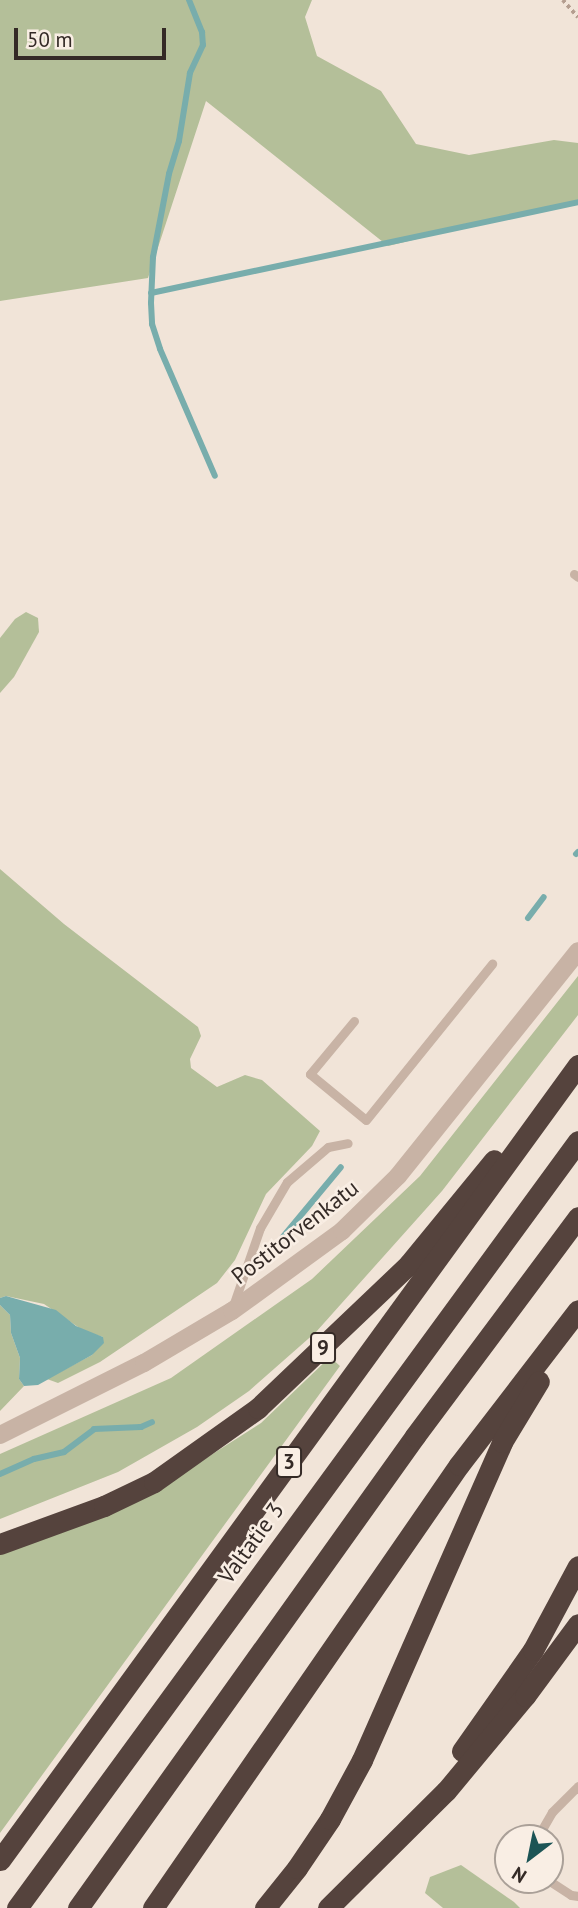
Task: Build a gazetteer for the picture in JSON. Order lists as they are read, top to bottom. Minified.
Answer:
{"streets":{"highway":["9","3","Valtatie 3"],"street":["Postitorvenkatu"]},"crossings":[["9","3"]],"scale_bar":"50 m","north":"bottom left"}
